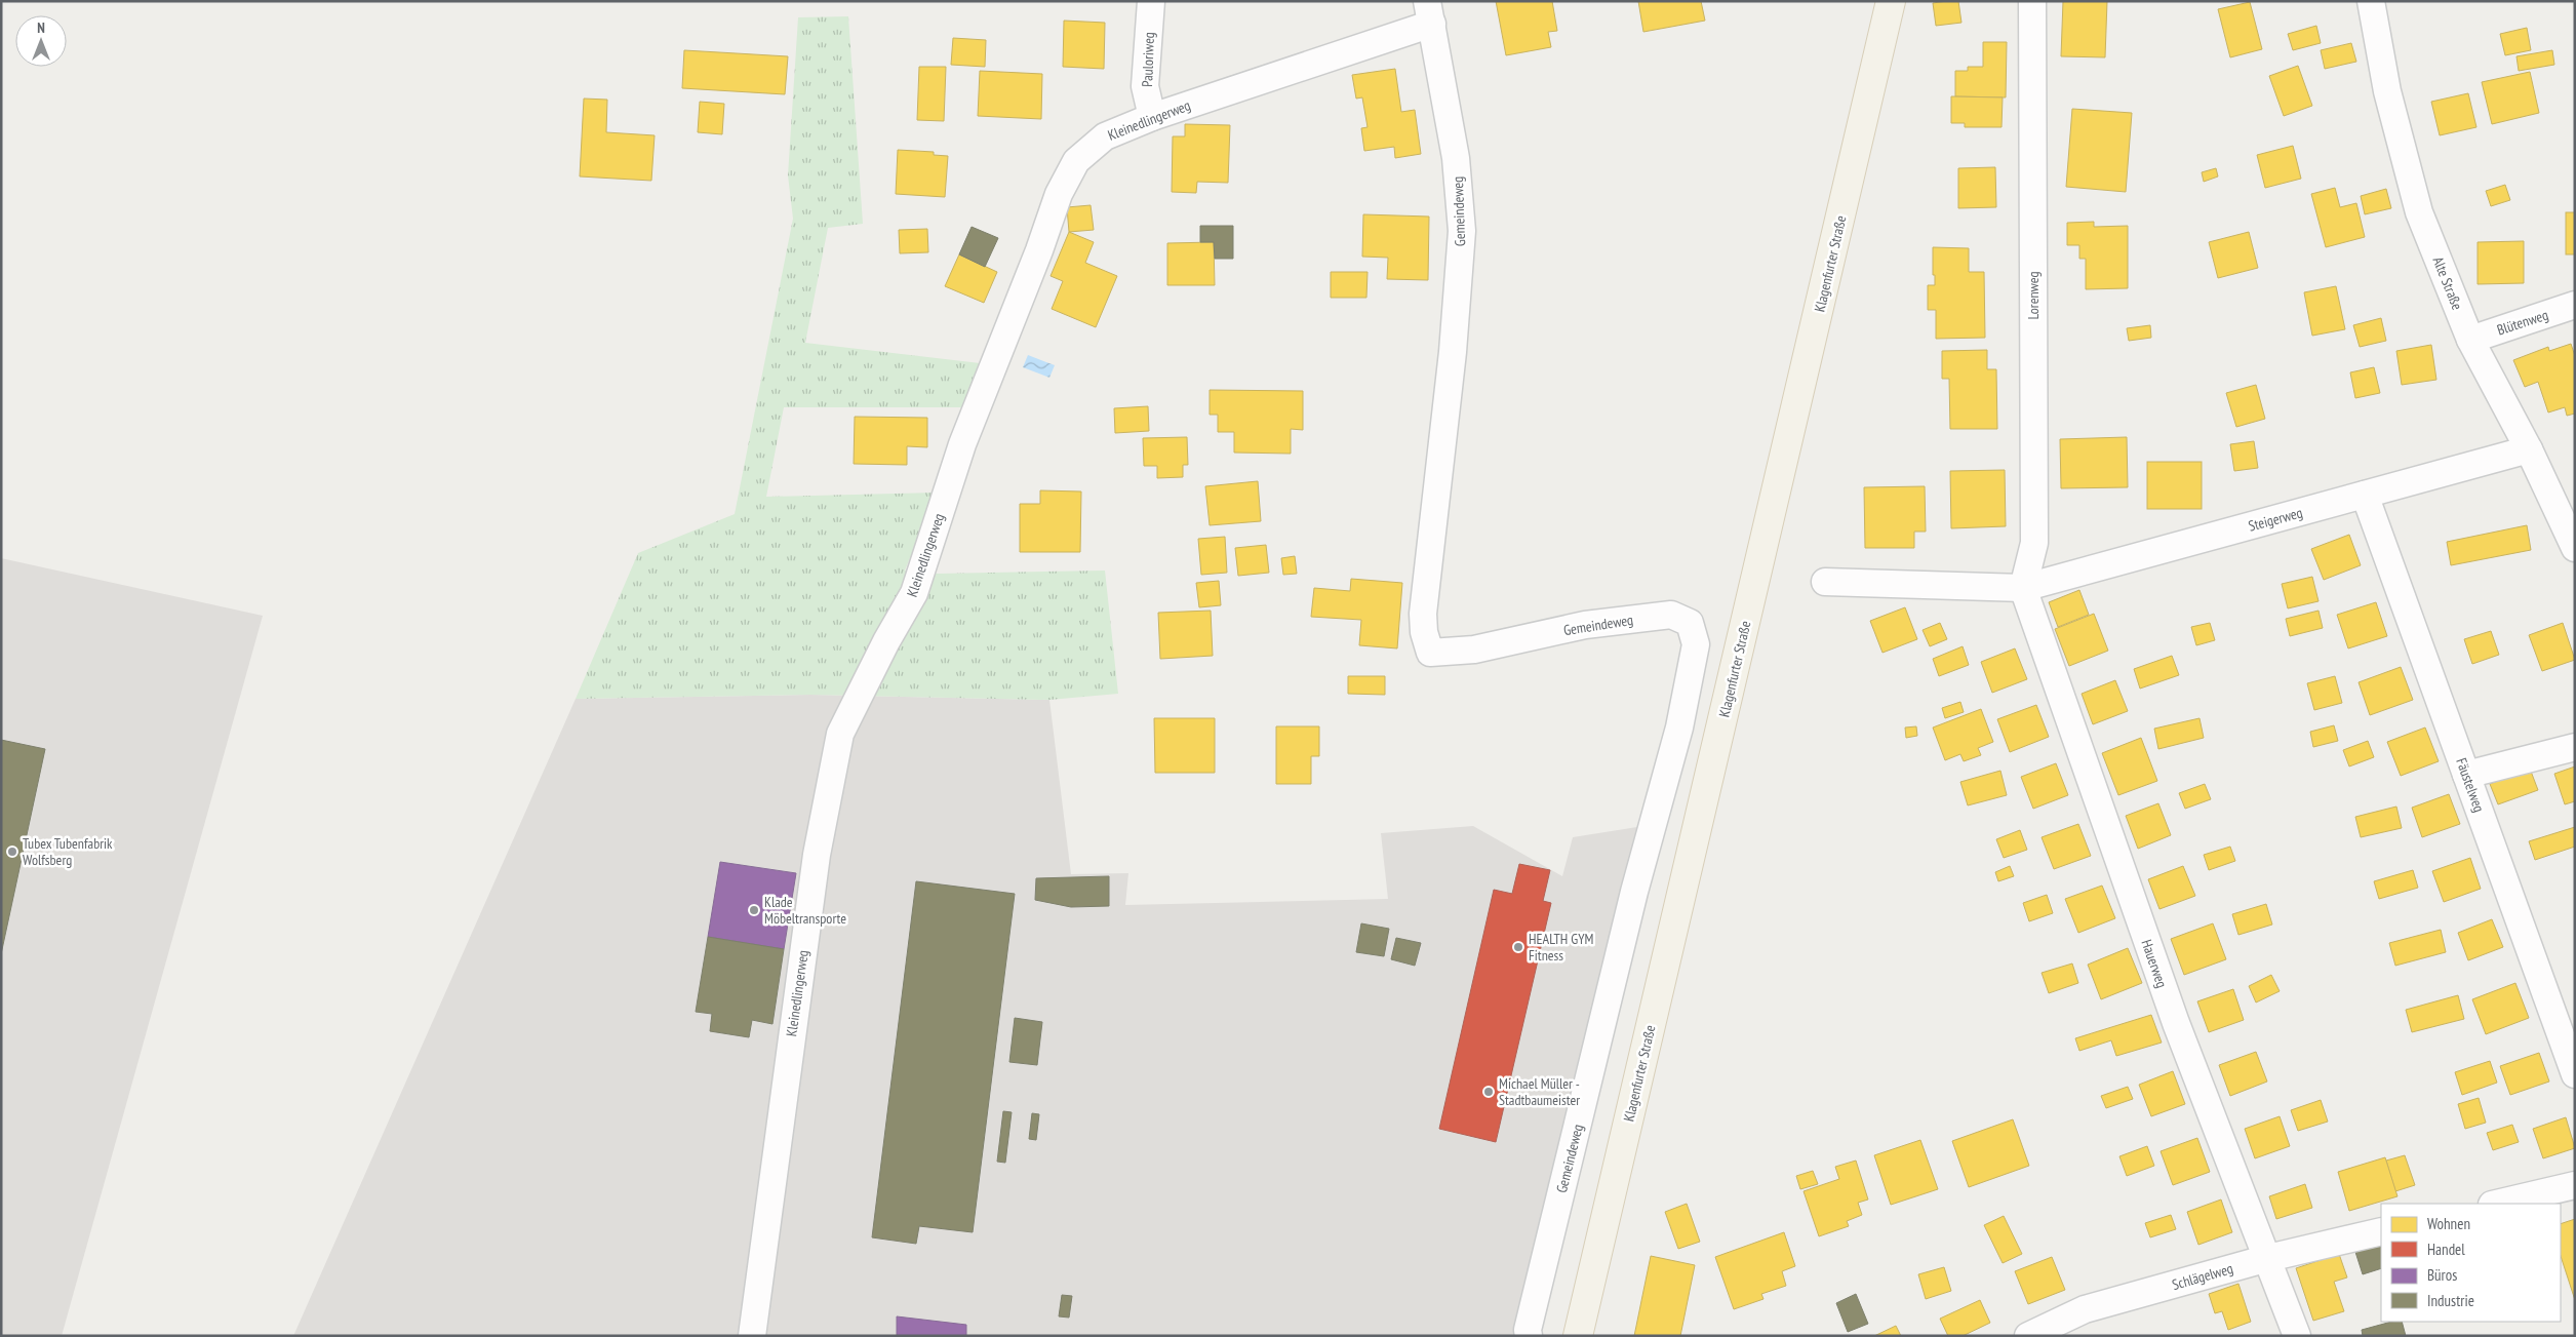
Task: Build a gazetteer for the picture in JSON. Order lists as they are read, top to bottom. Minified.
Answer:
{"streets":{"main road":["Klagenfurter Straße"],"street":["Pauloriweg","Kleinedlingerweg","Gemeindeweg","Alte Straße","Lorenweg","Blütenweg","Steigerweg","Fäustelweg","Hauerweg","Schlägelweg"]},"crossings":[["Pauloriweg","Kleinedlingerweg"],["Kleinedlingerweg","Gemeindeweg"],["Alte Straße","Blütenweg"],["Alte Straße","Steigerweg"],["Lorenweg","Steigerweg"],["Lorenweg","Hauerweg"],["Steigerweg","Fäustelweg"],["Steigerweg","Hauerweg"],["Hauerweg","Schlägelweg"]],"places":["Tubex Tubenfabrik Wolfsberg","Klade Möbeltransporte","HEALTH GYM Fitness","Michael Müller - Stadtbaumeister"],"legend":["Wohnen","Handel","Büros","Industrie"],"north":"top"}
